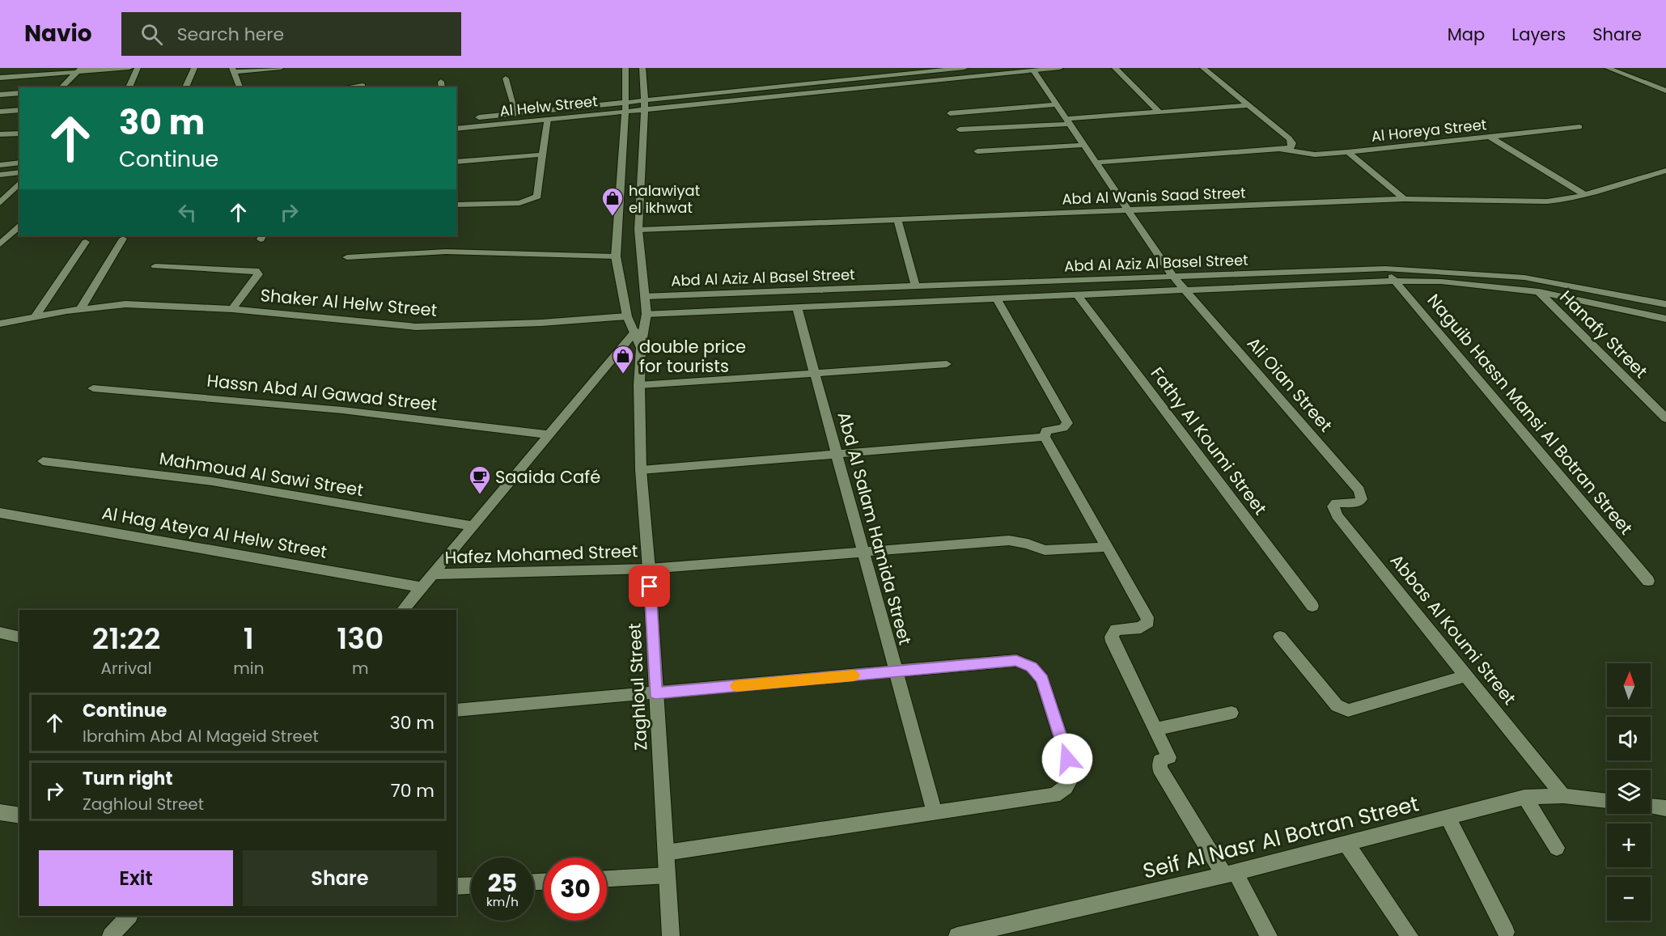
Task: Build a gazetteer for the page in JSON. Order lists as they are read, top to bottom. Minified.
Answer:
{"streets":{"street":["Al Helw Street","Al Horeya Street","Abd Al Wanis Saad Street","Abd Al Aziz Al Basel Street","Shaker Al Helw Street","Hanafy Street","Ali Oian Street","Hassn Abd Al Gawad Street","Naguib Hassn Mansi Al Botran Street","Fathy Al Koumi Street","Mahmoud Al Sawi Street","Abd Al Salam Hamida Street","Al Hag Ateya Al Helw Street","Hafez Mohamed Street","Abbas Al Koumi Street","Zaghloul Street","Seif Al Nasr Al Botran Street"]},"crossings":[["Al Helw Street","Ali Oian Street"],["Al Helw Street","Zaghloul Street"],["Al Horeya Street","Ali Oian Street"],["Abd Al Wanis Saad Street","Ali Oian Street"],["Abd Al Aziz Al Basel Street","Hanafy Street"],["Abd Al Aziz Al Basel Street","Ali Oian Street"],["Abd Al Aziz Al Basel Street","Naguib Hassn Mansi Al Botran Street"],["Abd Al Aziz Al Basel Street","Fathy Al Koumi Street"],["Abd Al Aziz Al Basel Street","Abd Al Salam Hamida Street"],["Shaker Al Helw Street","Zaghloul Street"],["Ali Oian Street","Abbas Al Koumi Street"],["Abd Al Salam Hamida Street","Hafez Mohamed Street"],["Hafez Mohamed Street","Zaghloul Street"],["Abbas Al Koumi Street","Seif Al Nasr Al Botran Street"]],"places":{"shop":["halawiyat el ikhwat","double price for tourists"],"cafe":["Saaida Café"]},"north":"top","page":{"header":"Navio","search":"Search here","nav":["Map","Layers","Share"],"turn":["30 m","Continue"],"eta":["21:22","Arrival","1","min","130","m"],"map_buttons":["+","−"],"list":[{"name":"Continue","note":"Ibrahim Abd Al Mageid Street","value":"30 m"},{"name":"Turn right","note":"Zaghloul Street","value":"70 m"}],"buttons":["Exit","Share"],"speed":"25 km/h","limit":"30"}}
